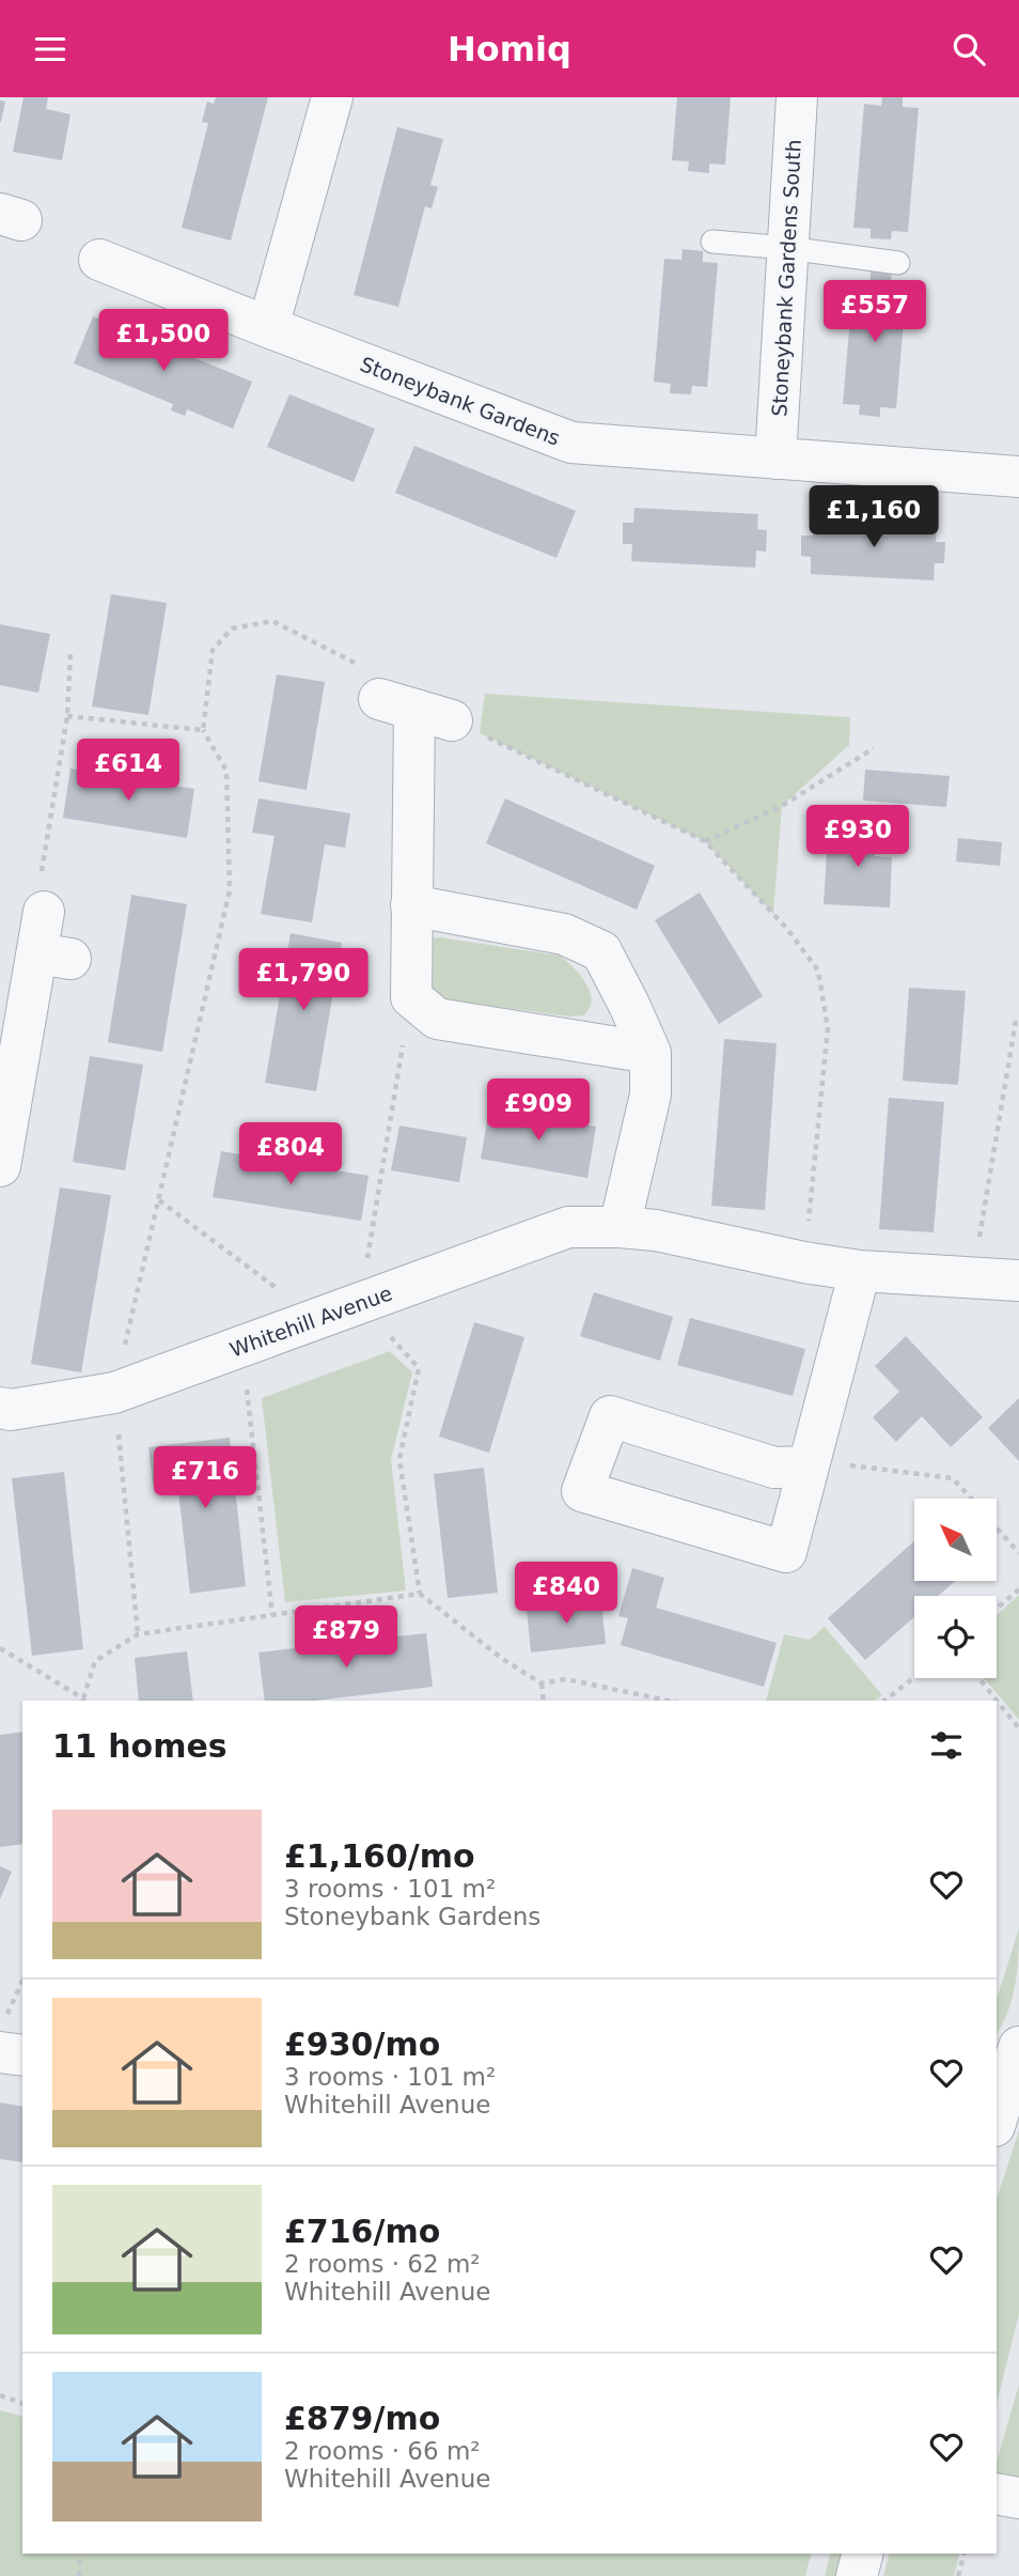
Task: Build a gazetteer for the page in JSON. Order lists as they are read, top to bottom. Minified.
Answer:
{"streets":{"street":["Stoneybank Gardens South","Stoneybank Gardens","Whitehill Avenue"]},"crossings":[["Stoneybank Gardens South","Stoneybank Gardens"]],"north":"top left","page":{"header":"Homiq","price":["£557","£1,500","£1,160","£614","£930","£1,790","£909","£804","£716","£840","£879"],"heading":"11 homes","list":[{"name":"£1,160/mo","note":"3 rooms · 101 m² · Stoneybank Gardens"},{"name":"£930/mo","note":"3 rooms · 101 m² · Whitehill Avenue"},{"name":"£716/mo","note":"2 rooms · 62 m² · Whitehill Avenue"},{"name":"£879/mo","note":"2 rooms · 66 m² · Whitehill Avenue"}]}}
